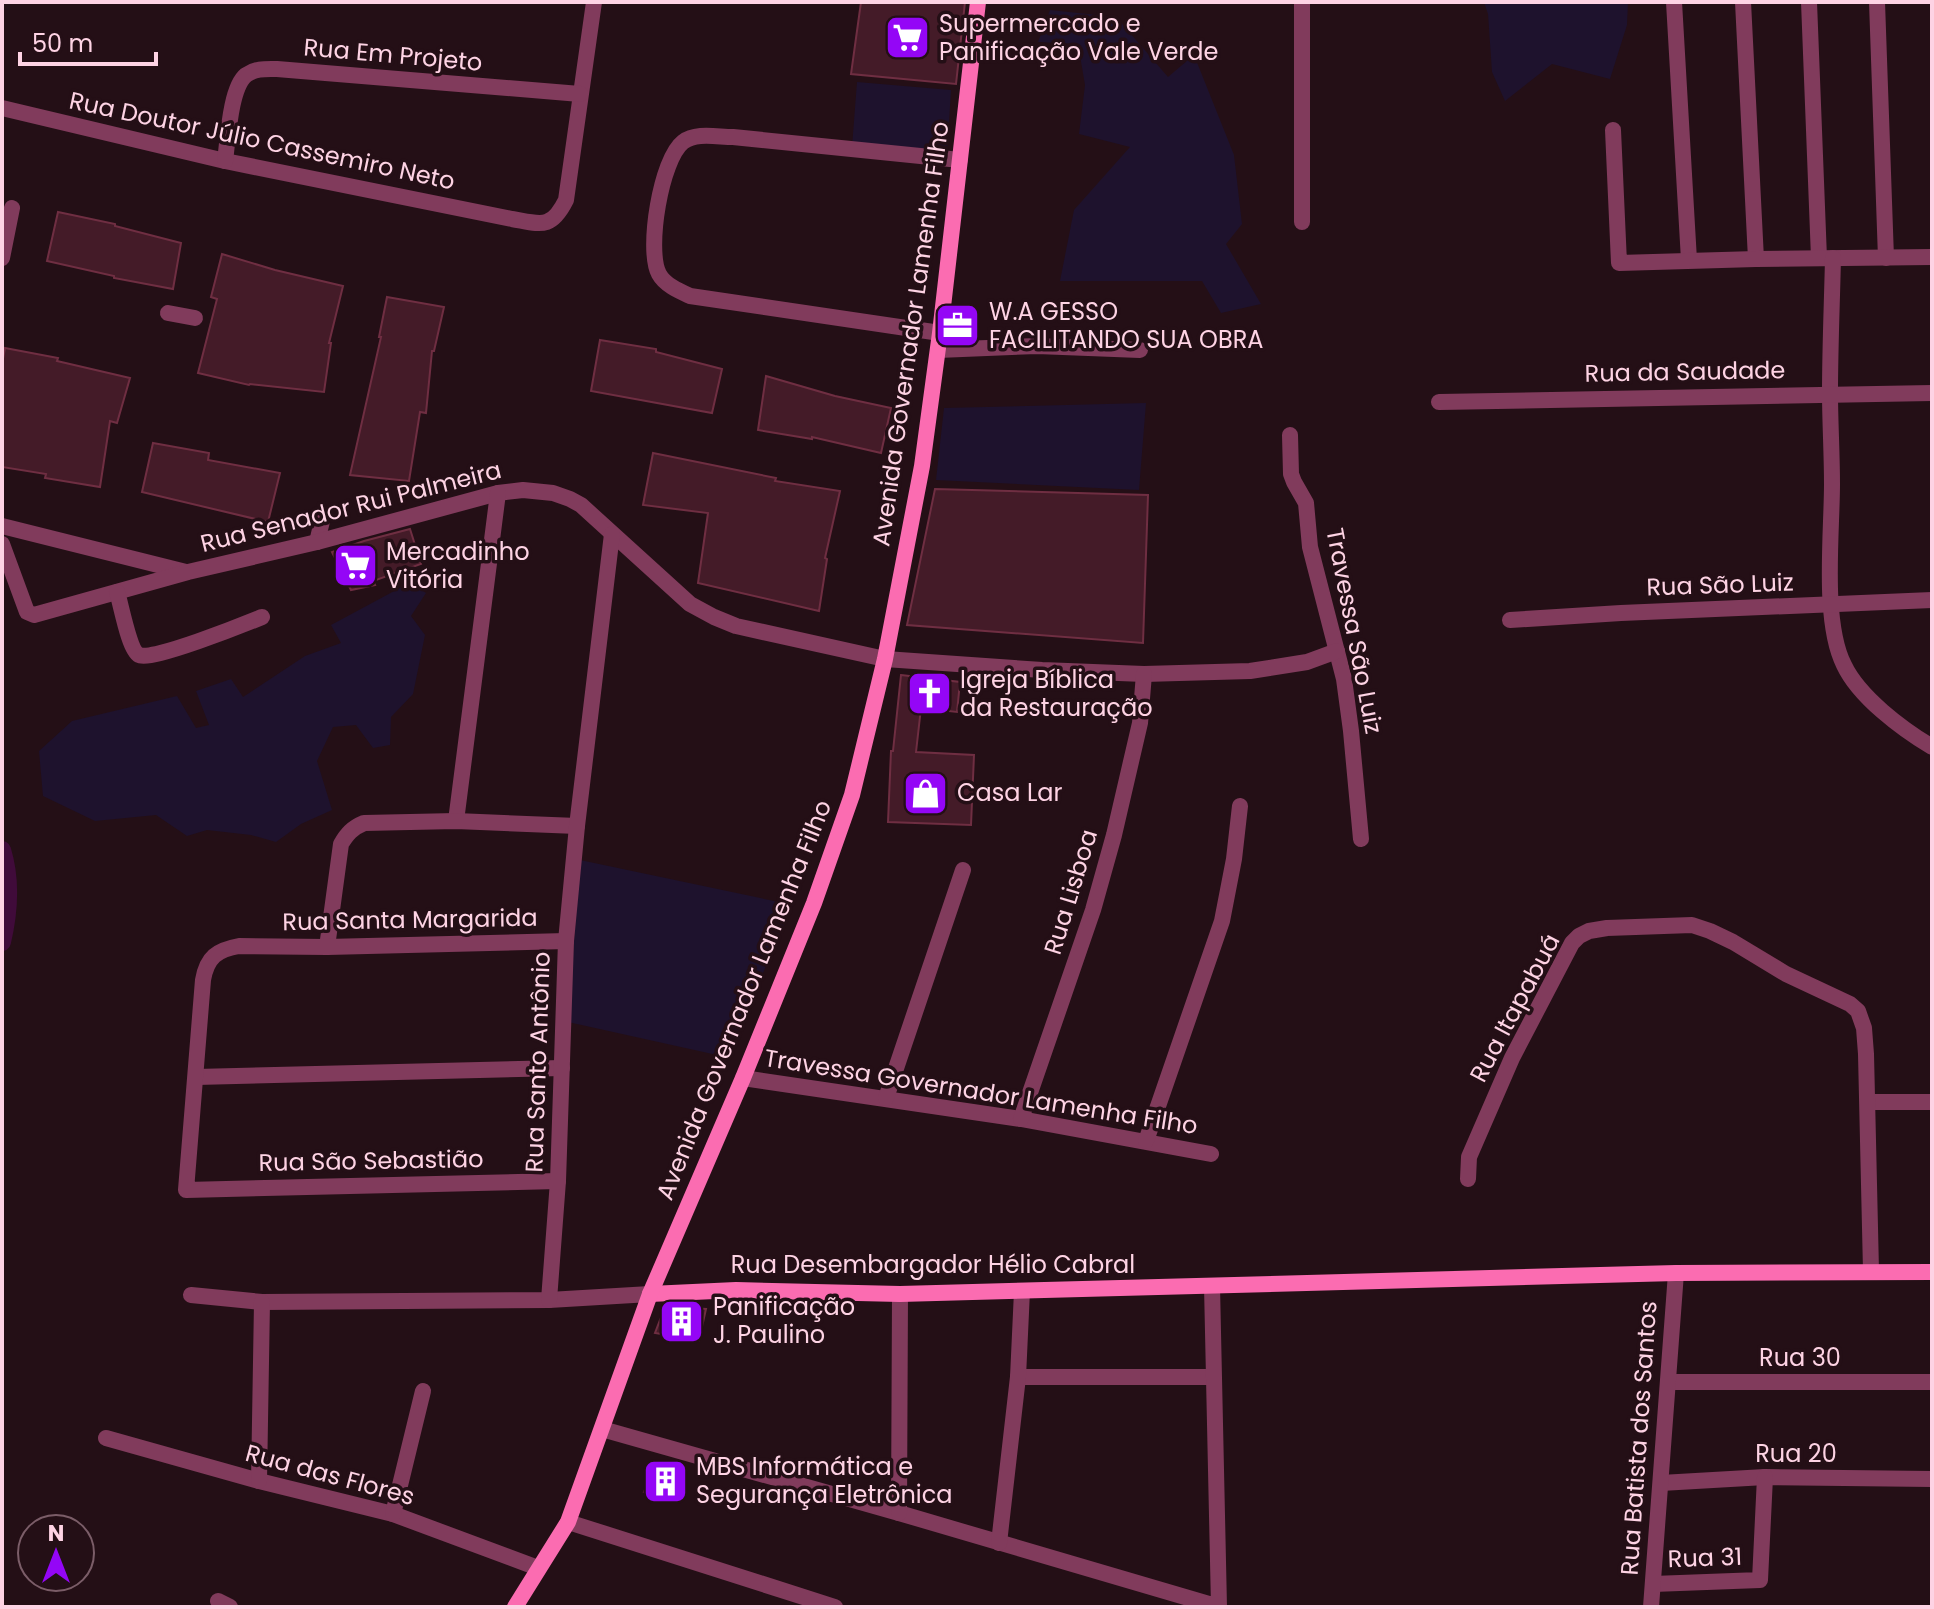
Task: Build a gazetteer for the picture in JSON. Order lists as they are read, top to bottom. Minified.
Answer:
{"streets":{"street":["Rua Em Projeto","Rua Doutor Júlio Cassemiro Neto","Avenida Governador Lamenha Filho","Rua da Saudade","Rua Senador Rui Palmeira","Rua São Luiz","Travessa São Luiz","Rua Lisboa","Rua Santa Margarida","Rua Itapabuá","Rua Santo Antônio","Travessa Governador Lamenha Filho","Rua São Sebastião","Rua Desembargador Hélio Cabral","Rua 30","Rua Batista dos Santos","Rua 20","Rua das Flores","Rua 31"]},"crossings":[["Rua Em Projeto","Rua Doutor Júlio Cassemiro Neto"],["Avenida Governador Lamenha Filho","Rua Senador Rui Palmeira"],["Avenida Governador Lamenha Filho","Travessa Governador Lamenha Filho"],["Avenida Governador Lamenha Filho","Rua Desembargador Hélio Cabral"],["Avenida Governador Lamenha Filho","Rua das Flores"],["Rua Senador Rui Palmeira","Travessa São Luiz"],["Rua Senador Rui Palmeira","Rua Lisboa"],["Rua Senador Rui Palmeira","Rua Santo Antônio"],["Rua Lisboa","Travessa Governador Lamenha Filho"],["Rua Santa Margarida","Rua Santo Antônio"],["Rua Santa Margarida","Rua São Sebastião"],["Rua Itapabuá","Rua Desembargador Hélio Cabral"],["Rua Santo Antônio","Rua São Sebastião"],["Rua Santo Antônio","Rua Desembargador Hélio Cabral"],["Rua Desembargador Hélio Cabral","Rua Batista dos Santos"],["Rua 30","Rua Batista dos Santos"],["Rua Batista dos Santos","Rua 20"],["Rua Batista dos Santos","Rua 31"],["Rua 20","Rua 31"]],"places":{"supermarket":["Supermercado e Panificação Vale Verde","Mercadinho Vitória"],"office":["W.A GESSO FACILITANDO SUA OBRA"],"church":["Igreja Bíblica da Restauração"],"shop":["Casa Lar"],"building":["Panificação J. Paulino","MBS Informática e Segurança Eletrônica"]},"scale_bar":"50 m","north":"top"}
